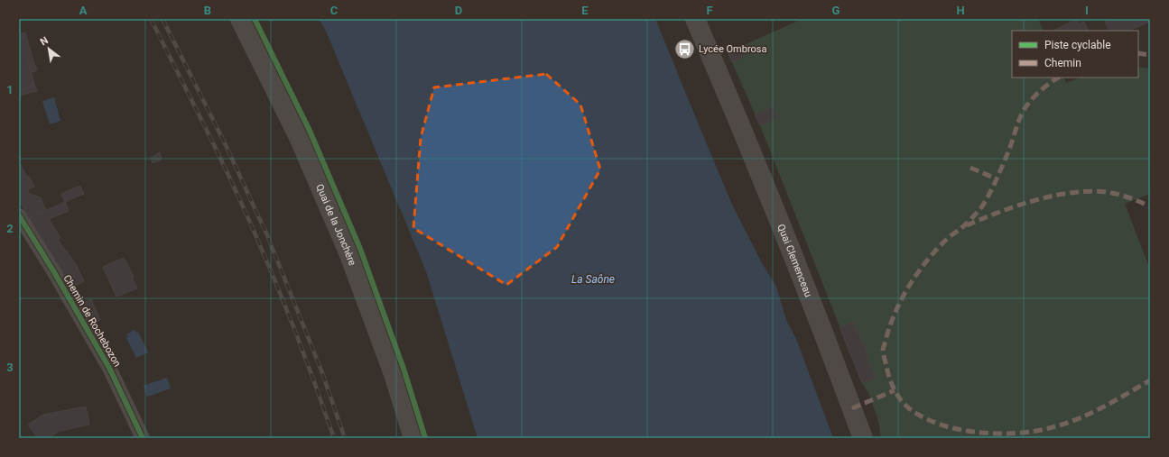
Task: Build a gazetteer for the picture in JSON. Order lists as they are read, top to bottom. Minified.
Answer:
{"streets":{"main road":["Quai de la Jonchère","Quai Clemenceau"],"street":["Chemin de Rochebozon"]},"water":["La Saône"],"places":{"bus stop":["Lycée Ombrosa"]},"legend":["Piste cyclable","Chemin"],"north":"top left","grid":{"columns":["A","B","C","D","E","F","G","H","I"],"rows":["1","2","3"]}}
